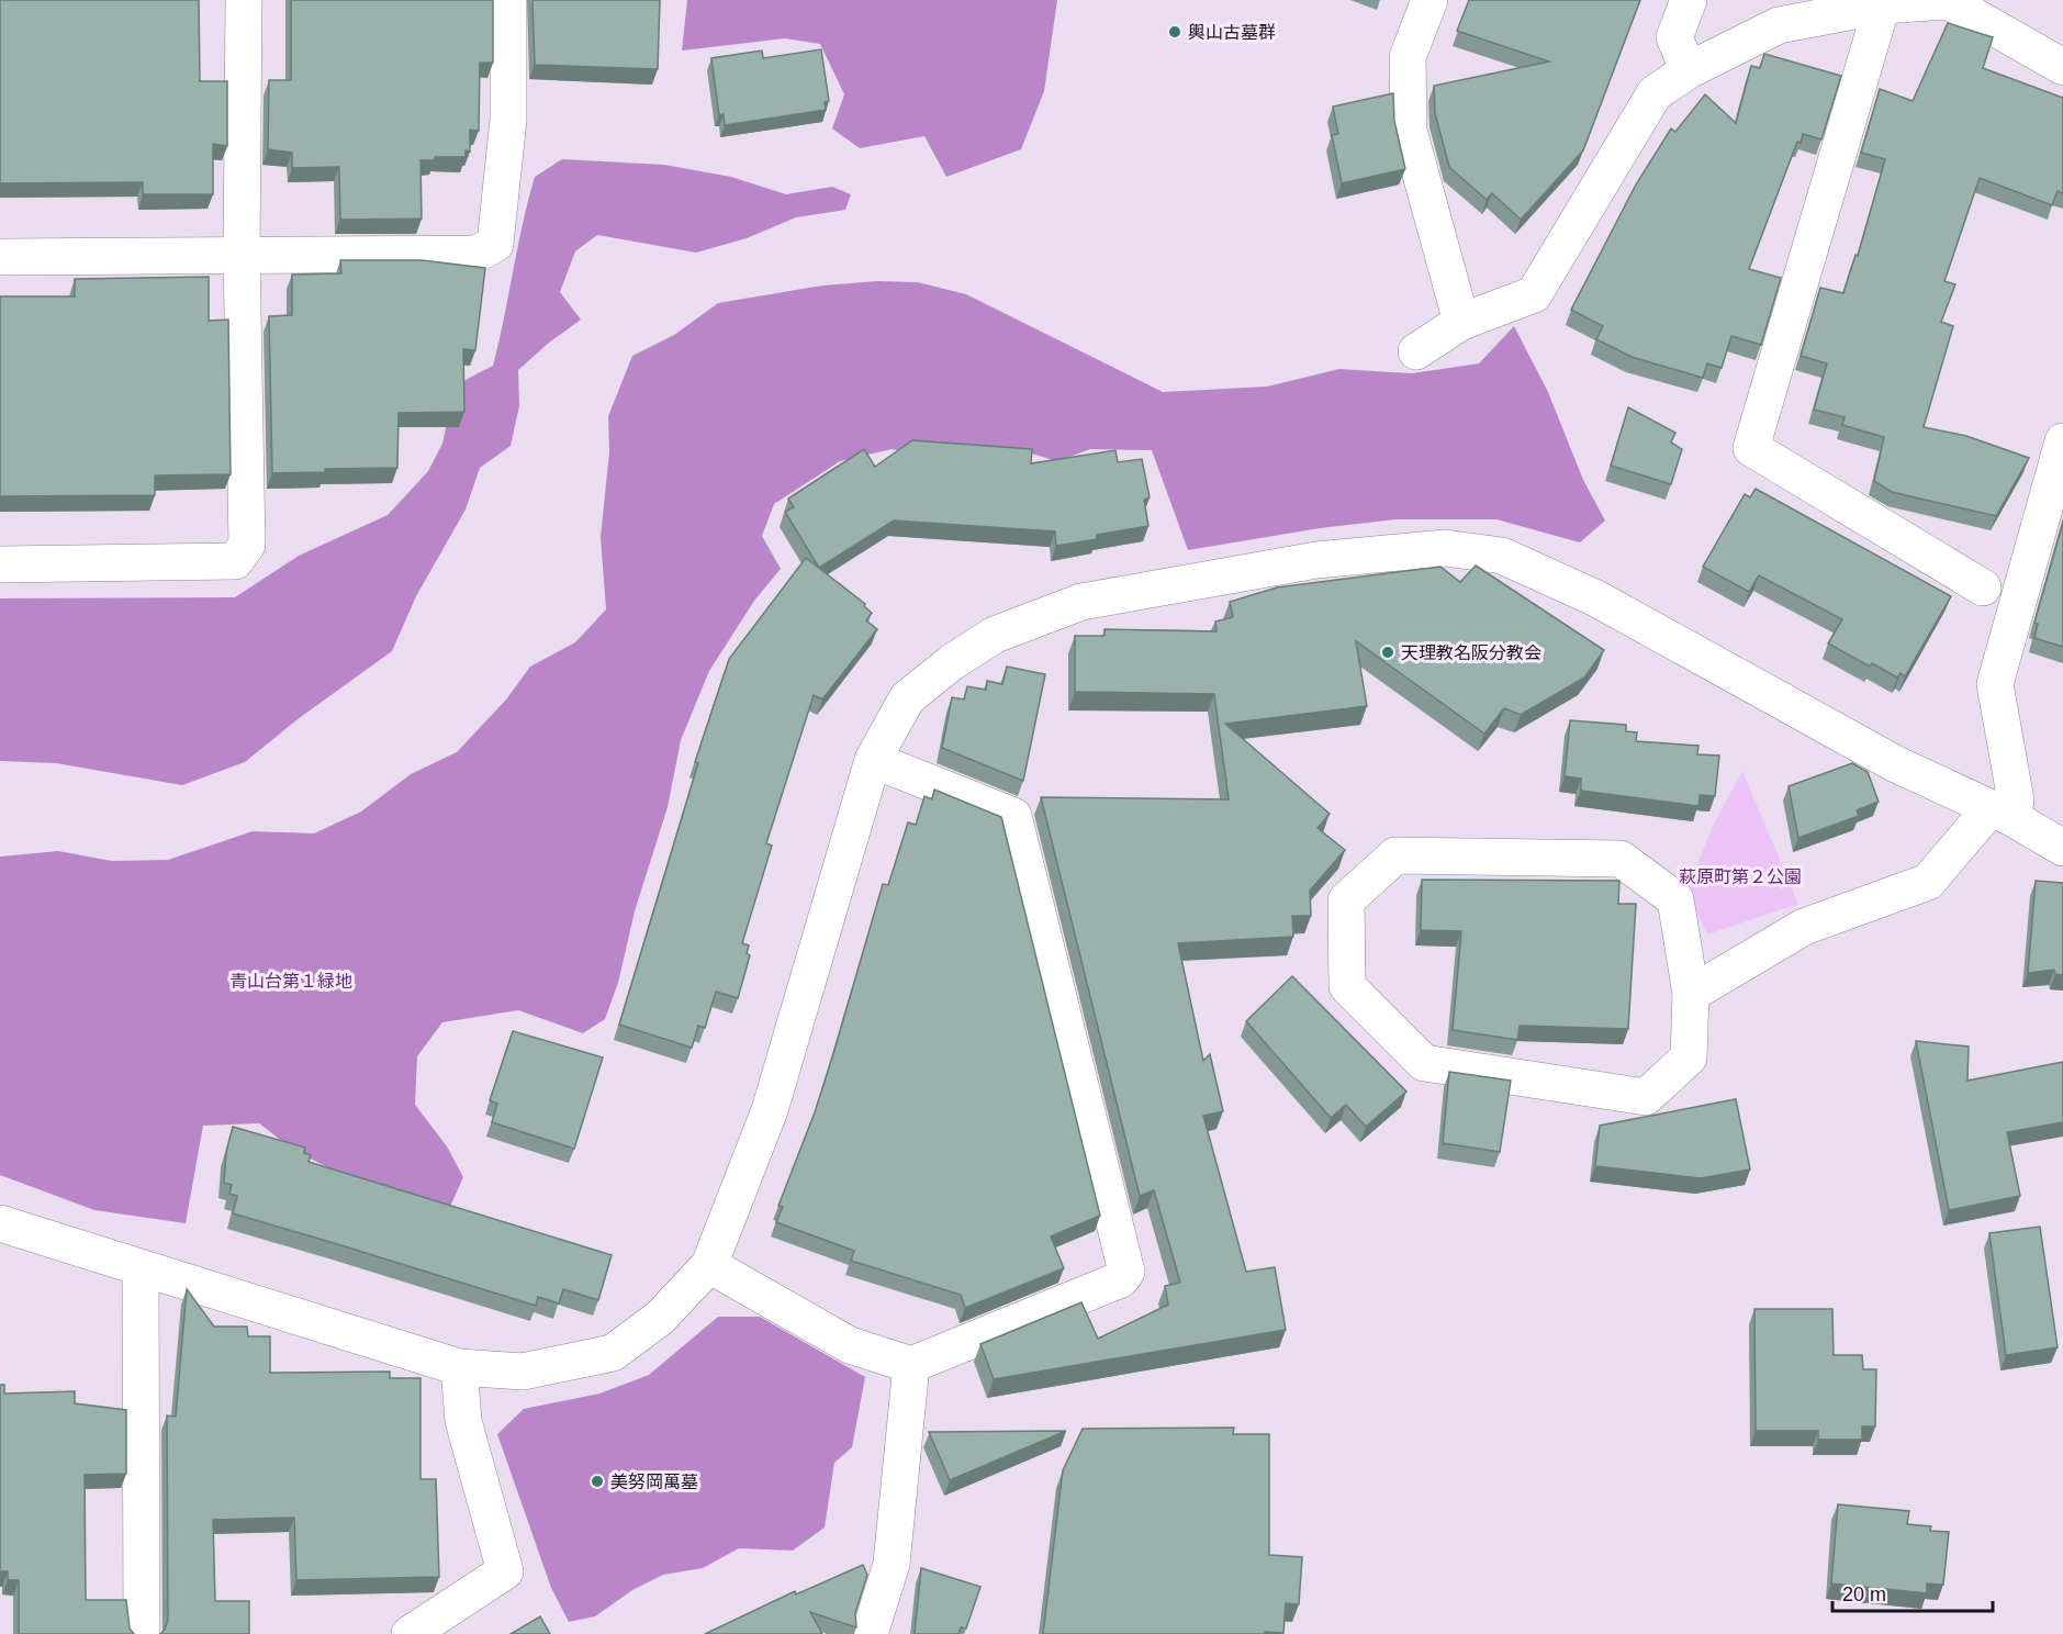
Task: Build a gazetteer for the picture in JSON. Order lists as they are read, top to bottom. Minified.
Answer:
{"parks":["萩原町第２公園","青山台第１緑地"],"places":["輿山古墓群","天理教名阪分教会","美努岡萬墓"],"scale_bar":"20 m"}
